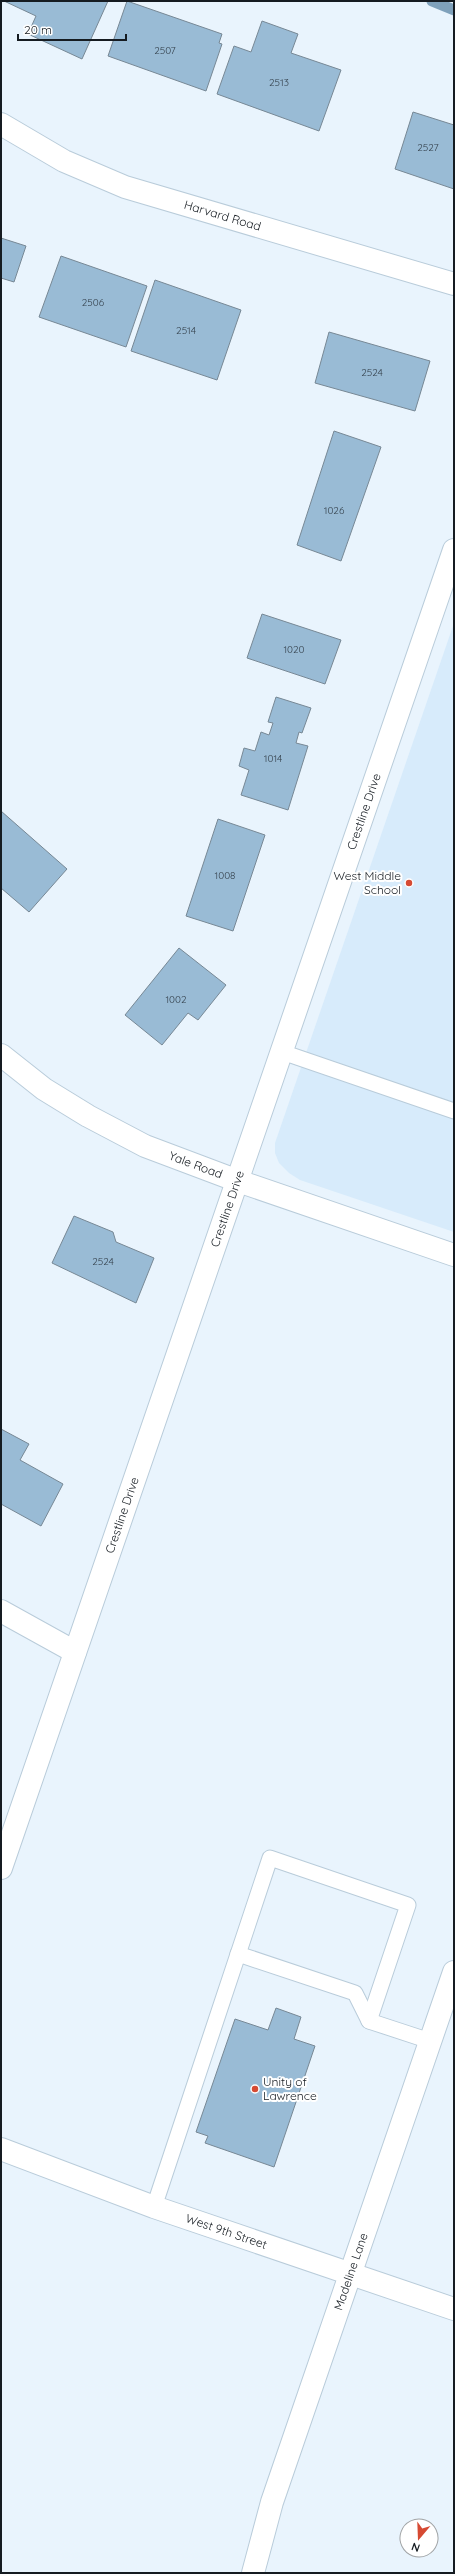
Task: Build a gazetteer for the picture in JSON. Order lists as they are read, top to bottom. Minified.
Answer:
{"streets":{"street":["Harvard Road","Crestline Drive","Yale Road","West 9th Street","Madeline Lane"]},"crossings":[["Crestline Drive","Yale Road"],["West 9th Street","Madeline Lane"]],"places":["West Middle School","Unity of Lawrence"],"house_numbers":["2507","2513","2527","2506","2514","2524","1026","1020","1014","1008","1002","2524"],"scale_bar":"20 m","north":"bottom"}
